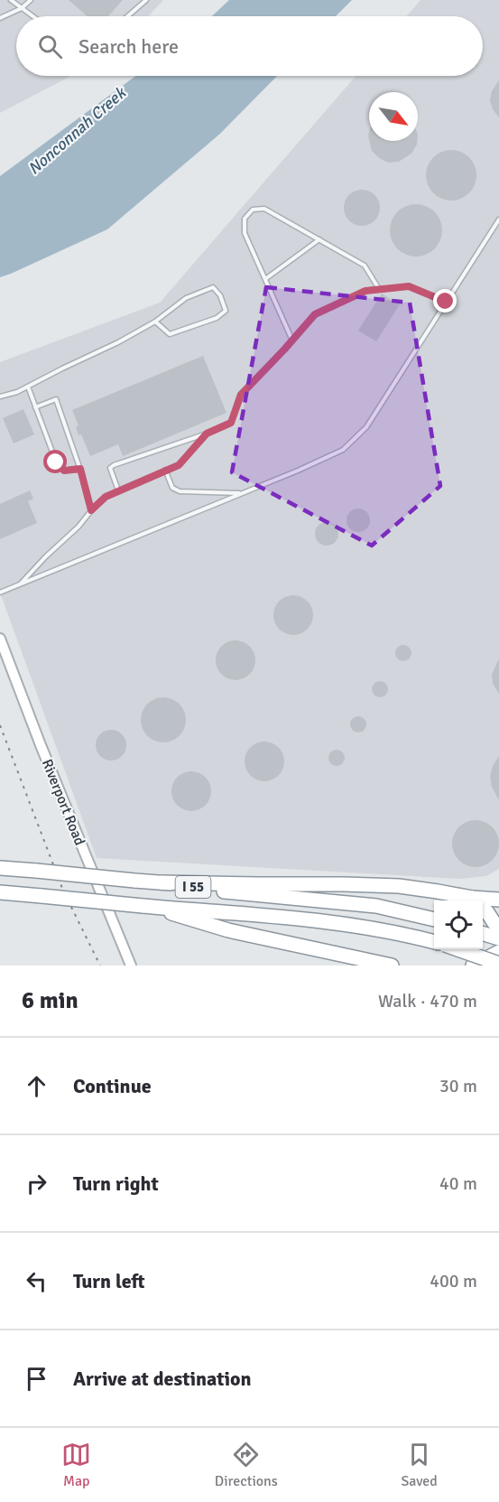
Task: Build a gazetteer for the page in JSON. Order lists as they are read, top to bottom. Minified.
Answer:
{"streets":{"highway":["I 55"],"main road":["Riverport Road"]},"water":["Nonconnah Creek"],"north":"bottom right","page":{"search":"Search here","heading":["6 min","Walk · 470 m"],"list":[["Continue","30 m"],["Turn right","40 m"],["Turn left","400 m"],"Arrive at destination"],"nav":["Map","Directions","Saved"]}}
